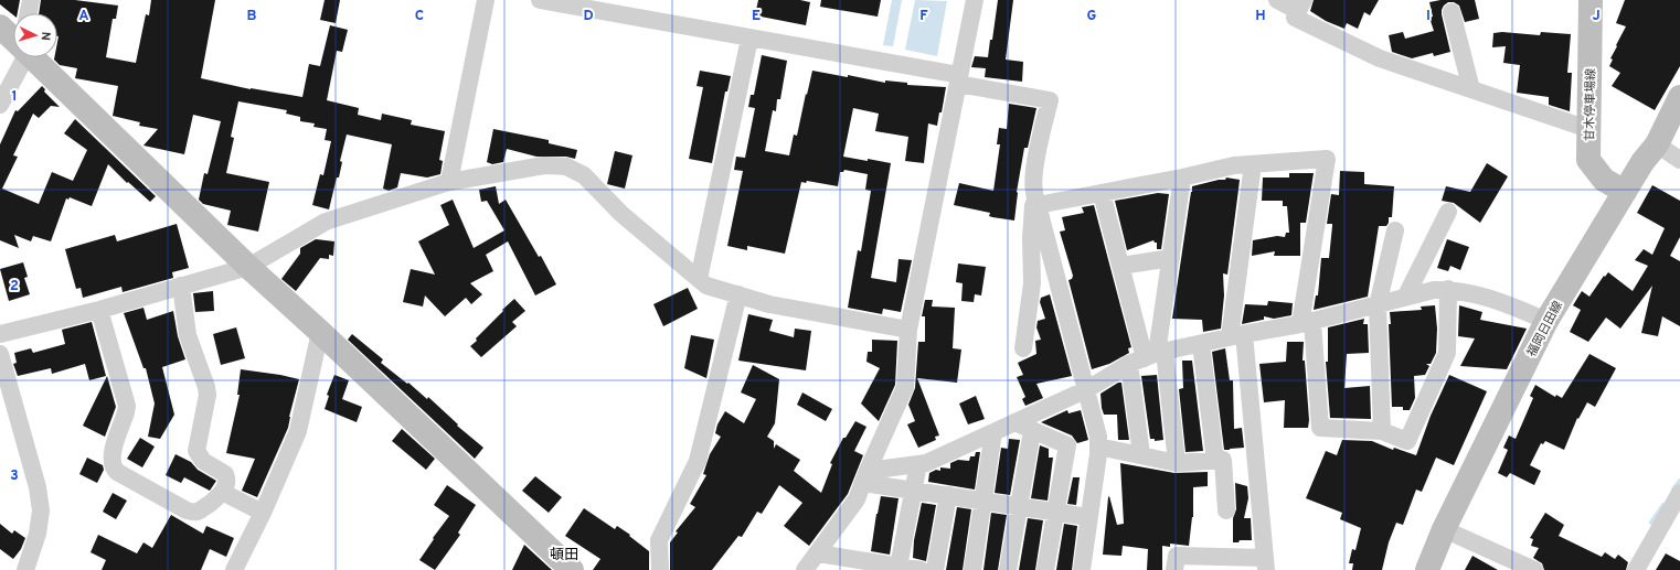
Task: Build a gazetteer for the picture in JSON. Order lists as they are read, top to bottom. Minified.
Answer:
{"streets":{"street":["甘木停車場線","福岡日田線"]},"crossings":[["甘木停車場線","福岡日田線"]],"districts":["頓田"],"north":"right","grid":{"columns":["A","B","C","D","E","F","G","H","I","J"],"rows":["1","2","3"]}}
